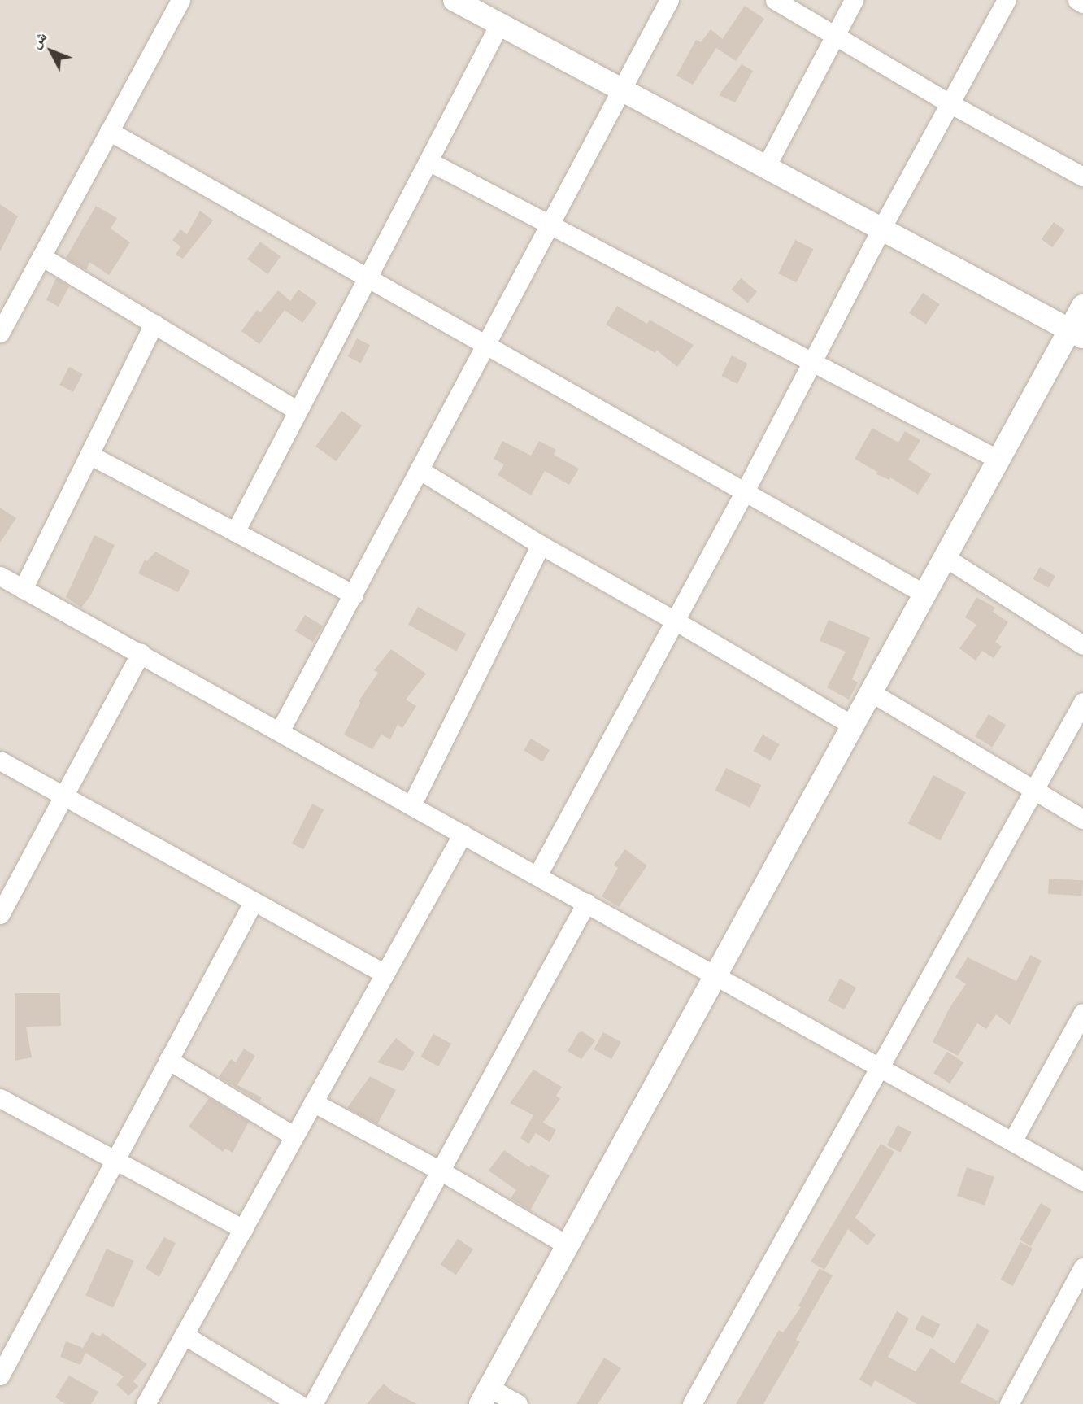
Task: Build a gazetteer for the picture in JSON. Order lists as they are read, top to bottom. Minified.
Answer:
{"north":"top left"}
